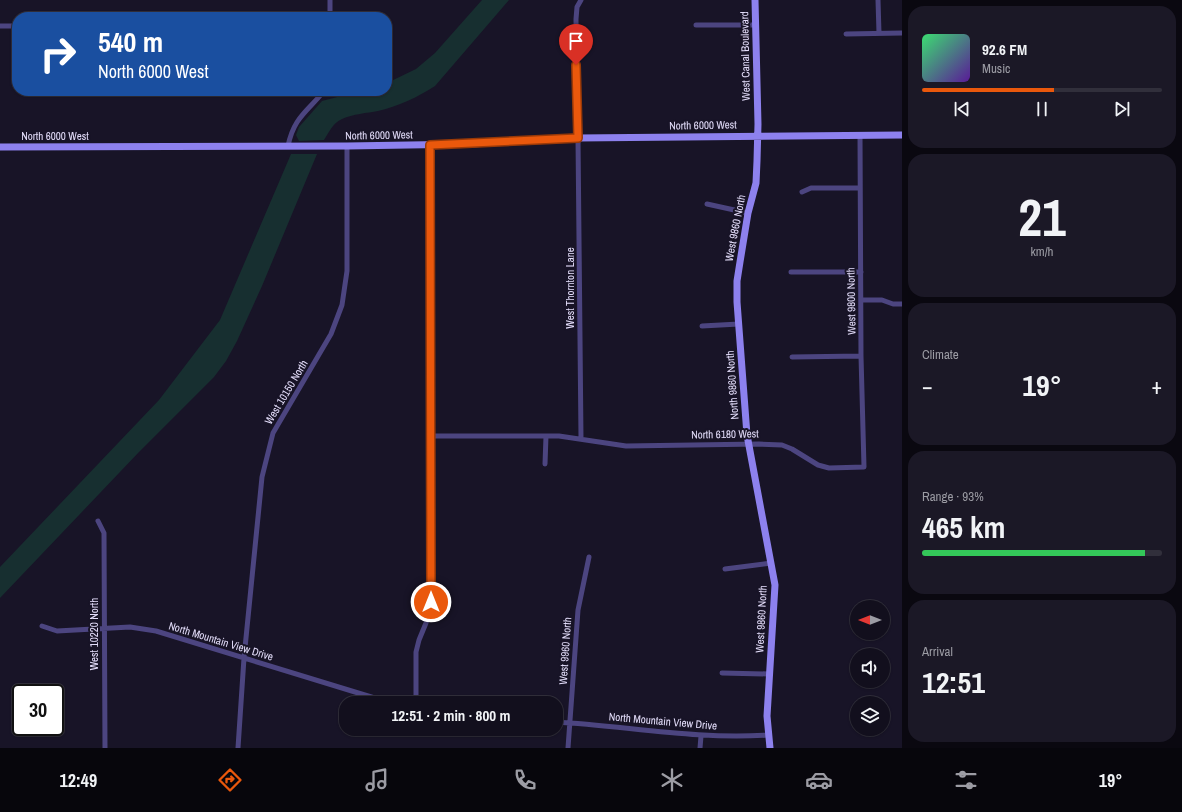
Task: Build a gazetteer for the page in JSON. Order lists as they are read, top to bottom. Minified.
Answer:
{"streets":{"street":["West Canal Boulevard","North 6000 West","West 9860 North","West Thornton Lane","West 9800 North","North 9860 North","West 10150 North","North 6180 West","West 10220 North","North Mountain View Drive","West 9960 North"]},"crossings":[["West Canal Boulevard","North 6000 West"],["West Canal Boulevard","West 9860 North"],["North 6000 West","West 9860 North"],["North 6000 West","West Thornton Lane"],["North 6000 West","West 9800 North"],["North 6000 West","West 10150 North"],["West 9860 North","North 9860 North"],["West 9860 North","North 6180 West"],["West 9860 North","North Mountain View Drive"],["West Thornton Lane","North 6180 West"],["West 9800 North","North 6180 West"],["North 9860 North","North 6180 West"],["West 10150 North","North Mountain View Drive"],["West 10220 North","North Mountain View Drive"],["North Mountain View Drive","West 9960 North"]],"north":"left","page":{"turn":["540 m","North 6000 West"],"song":["92.6 FM","Music"],"tile":[["21","km/h"],"Climate",["Range · 93%","465 km"],["Arrival","12:51"]],"heat":["−","19°","+"],"limit":"30","trip":"12:51 · 2 min · 800 m","tabs":["12:49","19°"]}}
